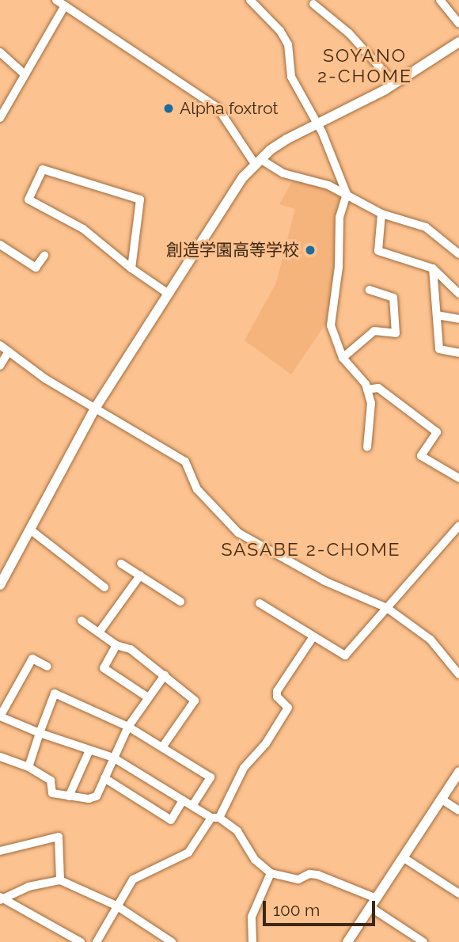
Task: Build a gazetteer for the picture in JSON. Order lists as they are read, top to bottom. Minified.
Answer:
{"districts":["SOYANO 2-CHOME","SASABE 2-CHOME"],"places":["Alpha foxtrot","創造学園高等学校"],"scale_bar":"100 m"}
